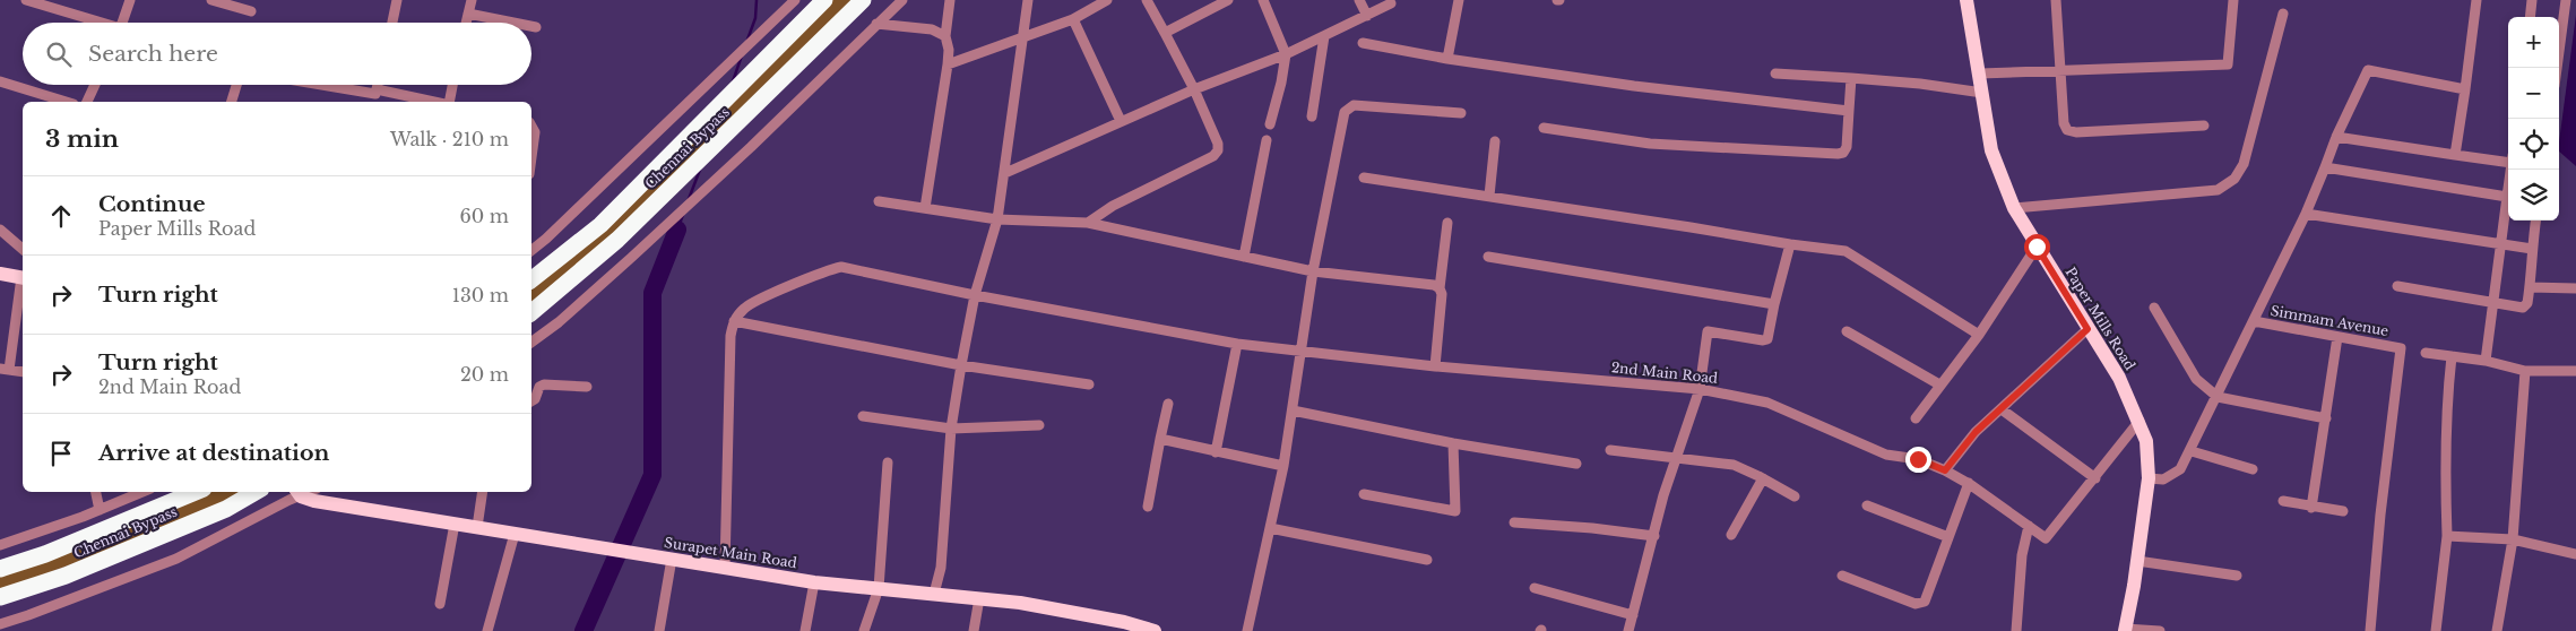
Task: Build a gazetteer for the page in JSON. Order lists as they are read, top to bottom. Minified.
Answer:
{"streets":{"highway":["Chennai Bypass"],"main road":["Paper Mills Road","Surapet Main Road"],"street":["Simmam Avenue","2nd Main Road"]},"page":{"map_buttons":["+","−"],"search":"Search here","heading":["3 min","Walk · 210 m"],"list":[["Continue","Paper Mills Road","60 m"],["Turn right","130 m"],["Turn right","2nd Main Road","20 m"],"Arrive at destination"]}}
